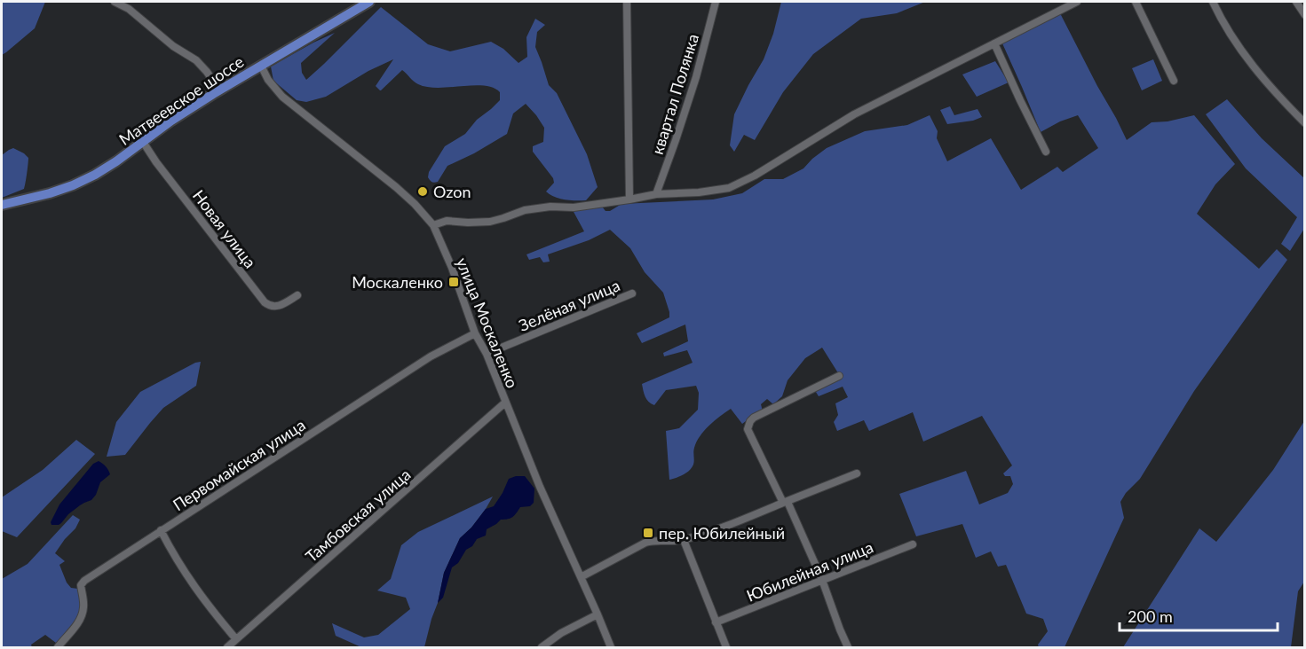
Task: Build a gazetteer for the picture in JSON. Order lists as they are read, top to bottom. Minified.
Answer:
{"streets":{"main road":["Матвеевское шоссе"],"street":["квартал Полянка","Новая улица","Зелёная улица","улица Москаленко","Первомайская улица","Тамбовская улица","Юбилейная улица"]},"crossings":[["Матвеевское шоссе","Новая улица"],["Матвеевское шоссе","улица Москаленко"],["Зелёная улица","улица Москаленко"],["улица Москаленко","Первомайская улица"],["улица Москаленко","Тамбовская улица"]],"places":{"other":["Ozon"],"transit":["Москаленко","пер. Юбилейный"]},"scale_bar":"200 m"}
